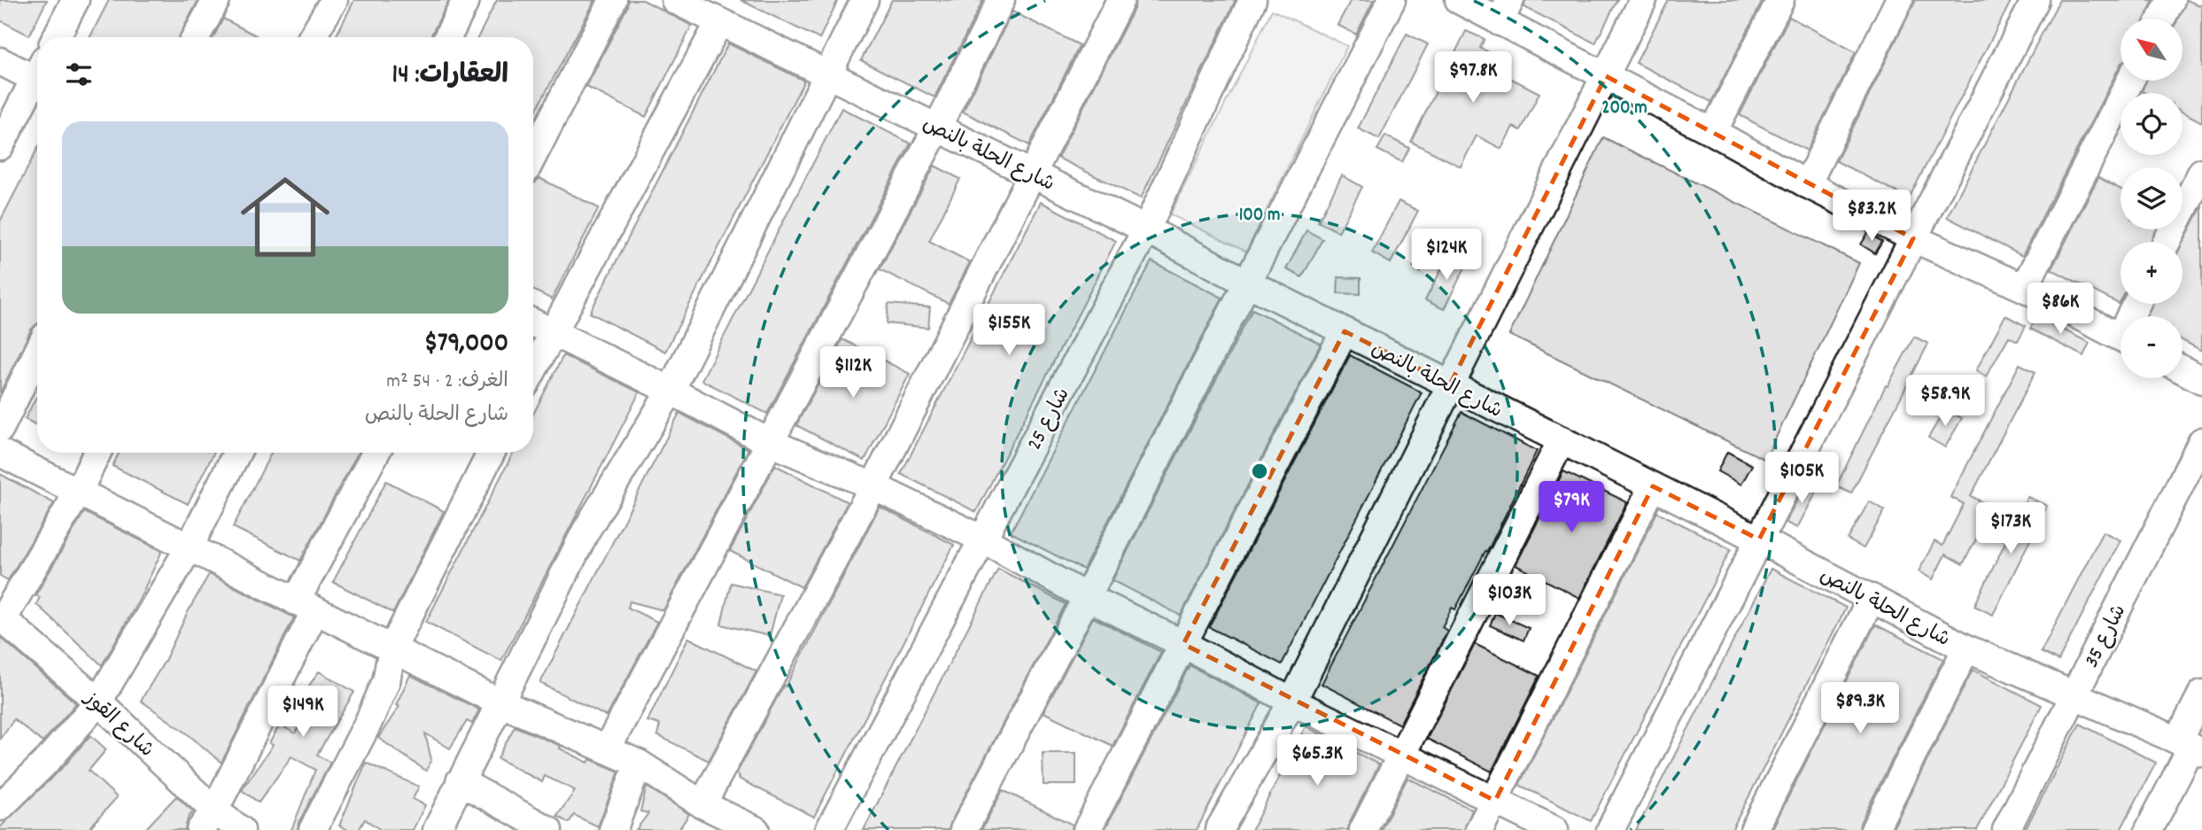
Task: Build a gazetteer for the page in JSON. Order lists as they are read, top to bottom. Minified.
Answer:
{"streets":{"street":["شارع الحلة بالنص","شارع 25","شارع 35","شارع القوز"]},"crossings":[["شارع الحلة بالنص","شارع 25"],["شارع الحلة بالنص","شارع 35"]],"north":"top left","page":{"map_buttons":["+","−"],"heading":"العقارات: 14","price":["$97.8K","$83.2K","$124K","$86K","$155K","$112K","$58.9K","$105K","$79K","$173K","$103K","$89.3K","$149K","$65.3K"],"list":[{"name":"$79,000","note":"الغرف: 2 · 54 m² · شارع الحلة بالنص"}]},"rings":["200 m","100 m"]}
